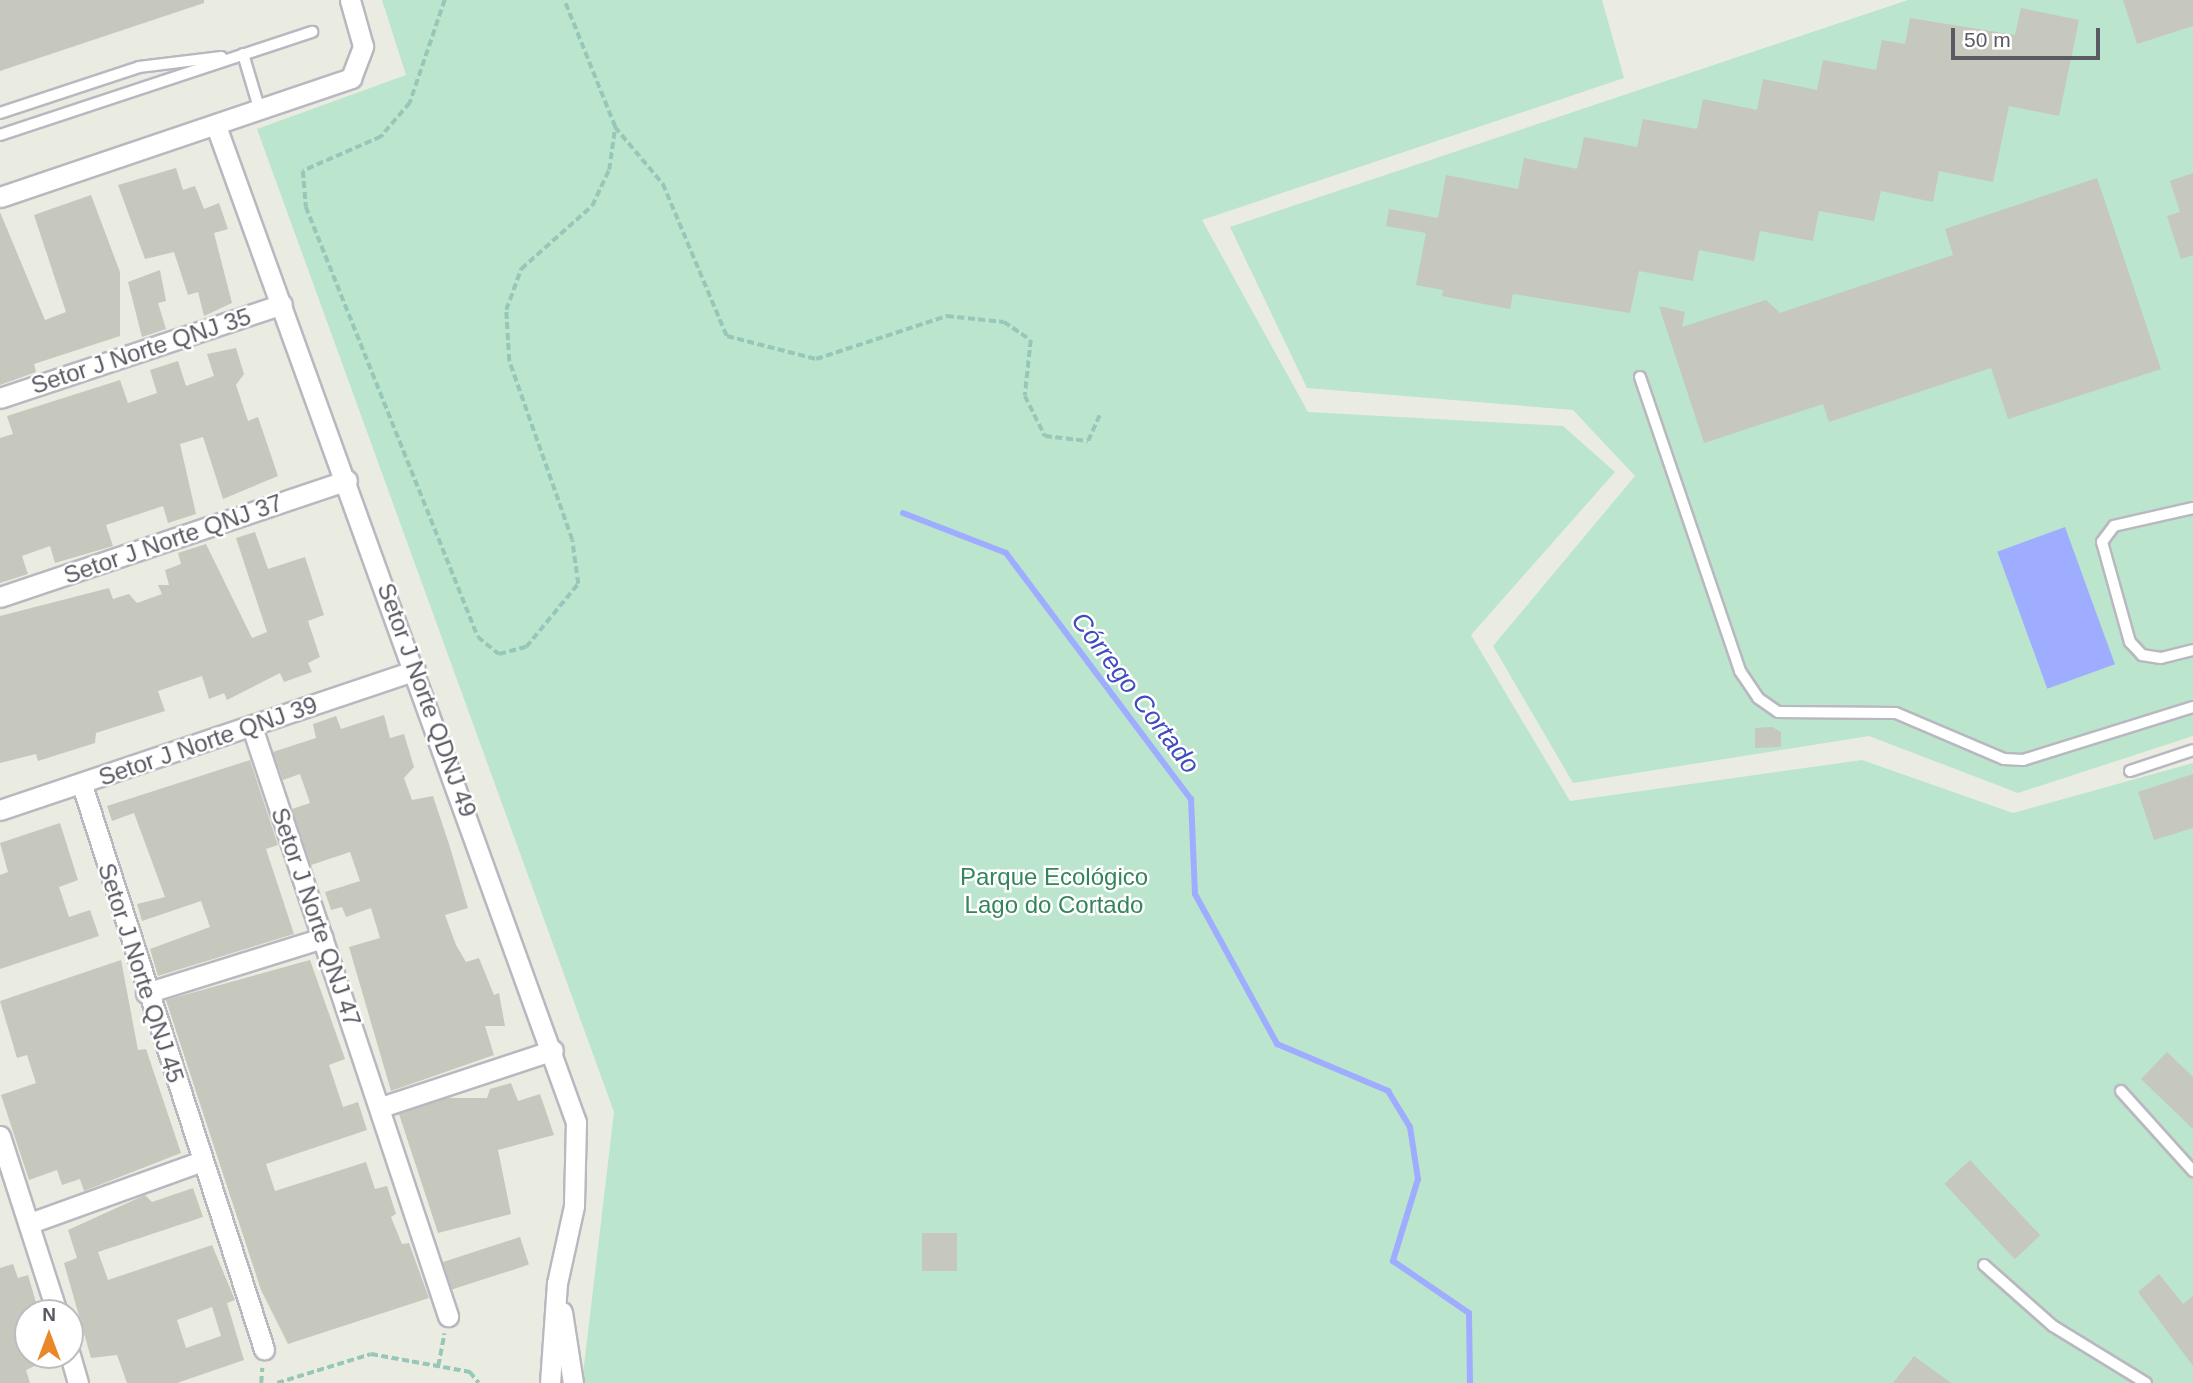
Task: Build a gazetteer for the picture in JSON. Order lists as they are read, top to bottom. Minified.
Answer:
{"streets":{"street":["Setor J Norte QNJ 35","Setor J Norte QNJ 37","Setor J Norte QDNJ 49","Setor J Norte QNJ 39","Setor J Norte QNJ 47","Setor J Norte QNJ 45"]},"crossings":[["Setor J Norte QNJ 35","Setor J Norte QDNJ 49"],["Setor J Norte QNJ 37","Setor J Norte QDNJ 49"],["Setor J Norte QDNJ 49","Setor J Norte QNJ 39"],["Setor J Norte QNJ 39","Setor J Norte QNJ 47"],["Setor J Norte QNJ 39","Setor J Norte QNJ 45"]],"water":["Córrego Cortado"],"parks":["Parque Ecológico Lago do Cortado"],"scale_bar":"50 m","north":"top"}
